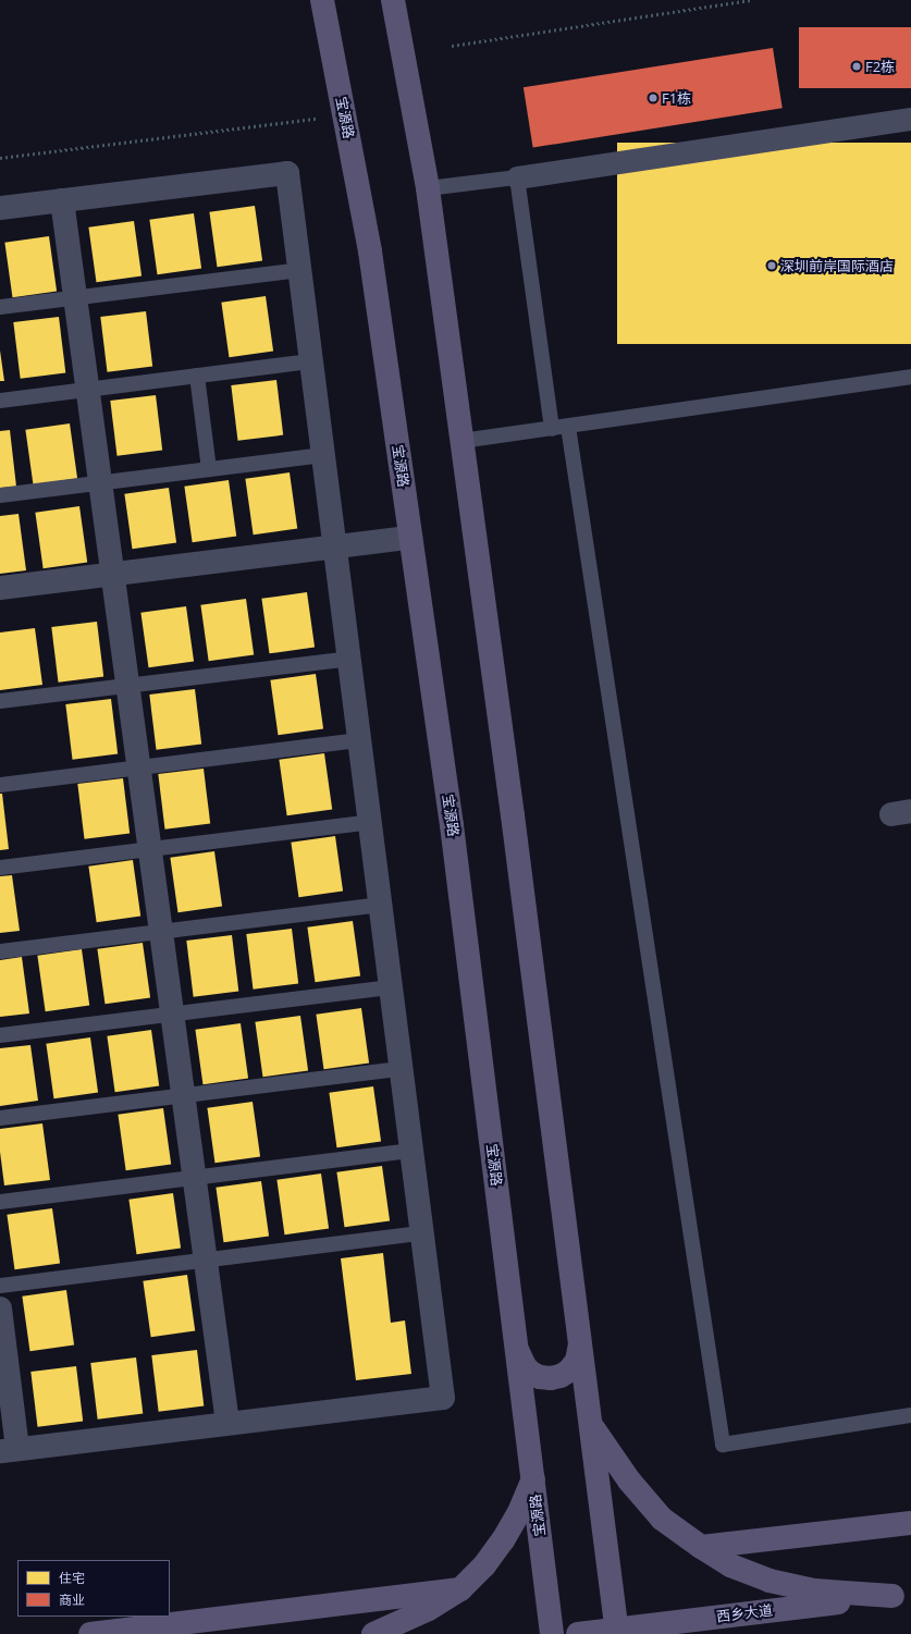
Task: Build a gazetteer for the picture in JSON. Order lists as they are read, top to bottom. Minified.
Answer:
{"streets":{"main road":["宝源路","西乡大道"]},"places":["F2栋","F1栋","深圳前岸国际酒店"],"legend":["住宅","商业"]}
